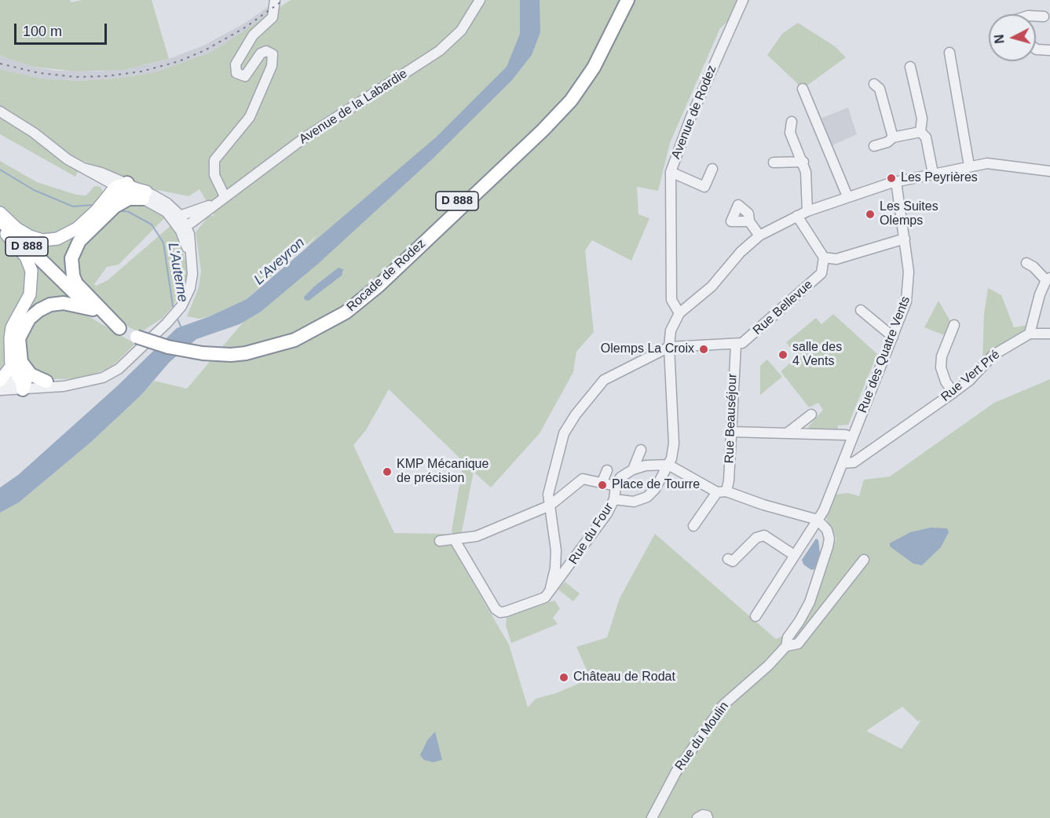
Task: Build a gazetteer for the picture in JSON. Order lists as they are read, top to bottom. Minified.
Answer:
{"streets":{"highway":["D 888","Rocade de Rodez"],"street":["Avenue de la Labardie","Avenue de Rodez","Rue Bellevue","Rue des Quatre Vents","Rue Vert Pré","Rue Beauséjour","Rue du Four","Rue du Moulin"]},"crossings":[["D 888","Rocade de Rodez"],["Rue Bellevue","Rue Beauséjour"],["Rue des Quatre Vents","Rue Vert Pré"]],"water":["L'Aveyron","L'Auterne"],"places":["Les Peyrières","Les Suites Olemps","Olemps La Croix","salle des 4 Vents","KMP Mécanique de précision","Place de Tourre","Château de Rodat"],"scale_bar":"100 m","north":"left"}
